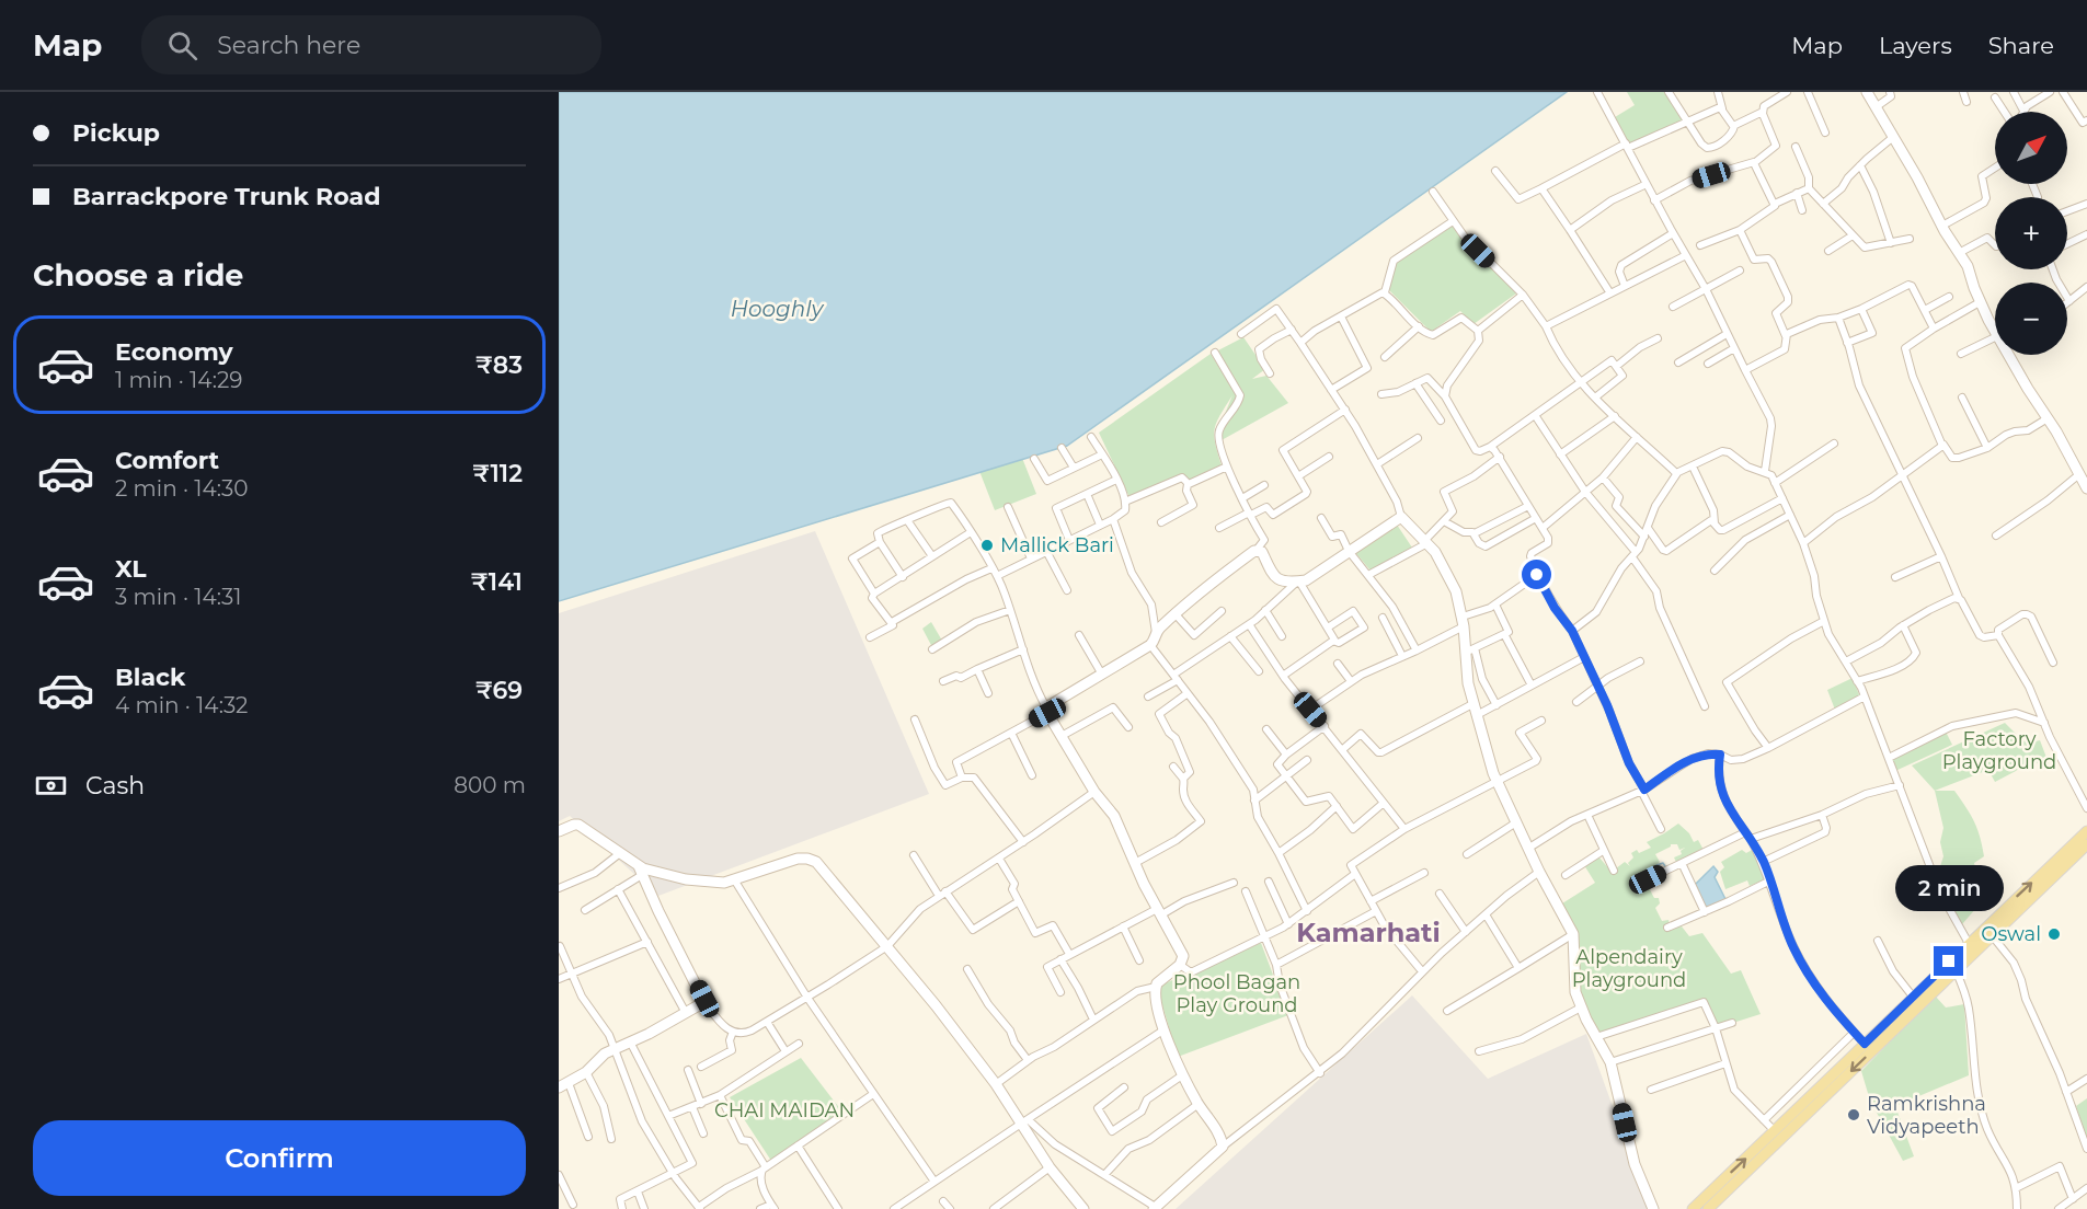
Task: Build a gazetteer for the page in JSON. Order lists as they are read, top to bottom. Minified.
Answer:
{"districts":["Kamarhati"],"water":["Hooghly"],"parks":["Factory Playground","Alpendairy Playground","Phool Bagan Play Ground","CHAI MAIDAN"],"places":["Mallick Bari","Oswal","Ramkrishna Vidyapeeth"],"north":"top right","page":{"header":"Map","search":"Search here","nav":["Map","Layers","Share"],"banner":["Pickup","Barrackpore Trunk Road"],"map_buttons":["+","−"],"heading":"Choose a ride","list":[{"name":"Economy","note":"1 min · 14:29","value":"₹83"},{"name":"Comfort","note":"2 min · 14:30","value":"₹112"},{"name":"XL","note":"3 min · 14:31","value":"₹141"},{"name":"Black","note":"4 min · 14:32","value":"₹69"}],"pay":["Cash","800 m"],"bubble":"2 min","buttons":"Confirm"}}
